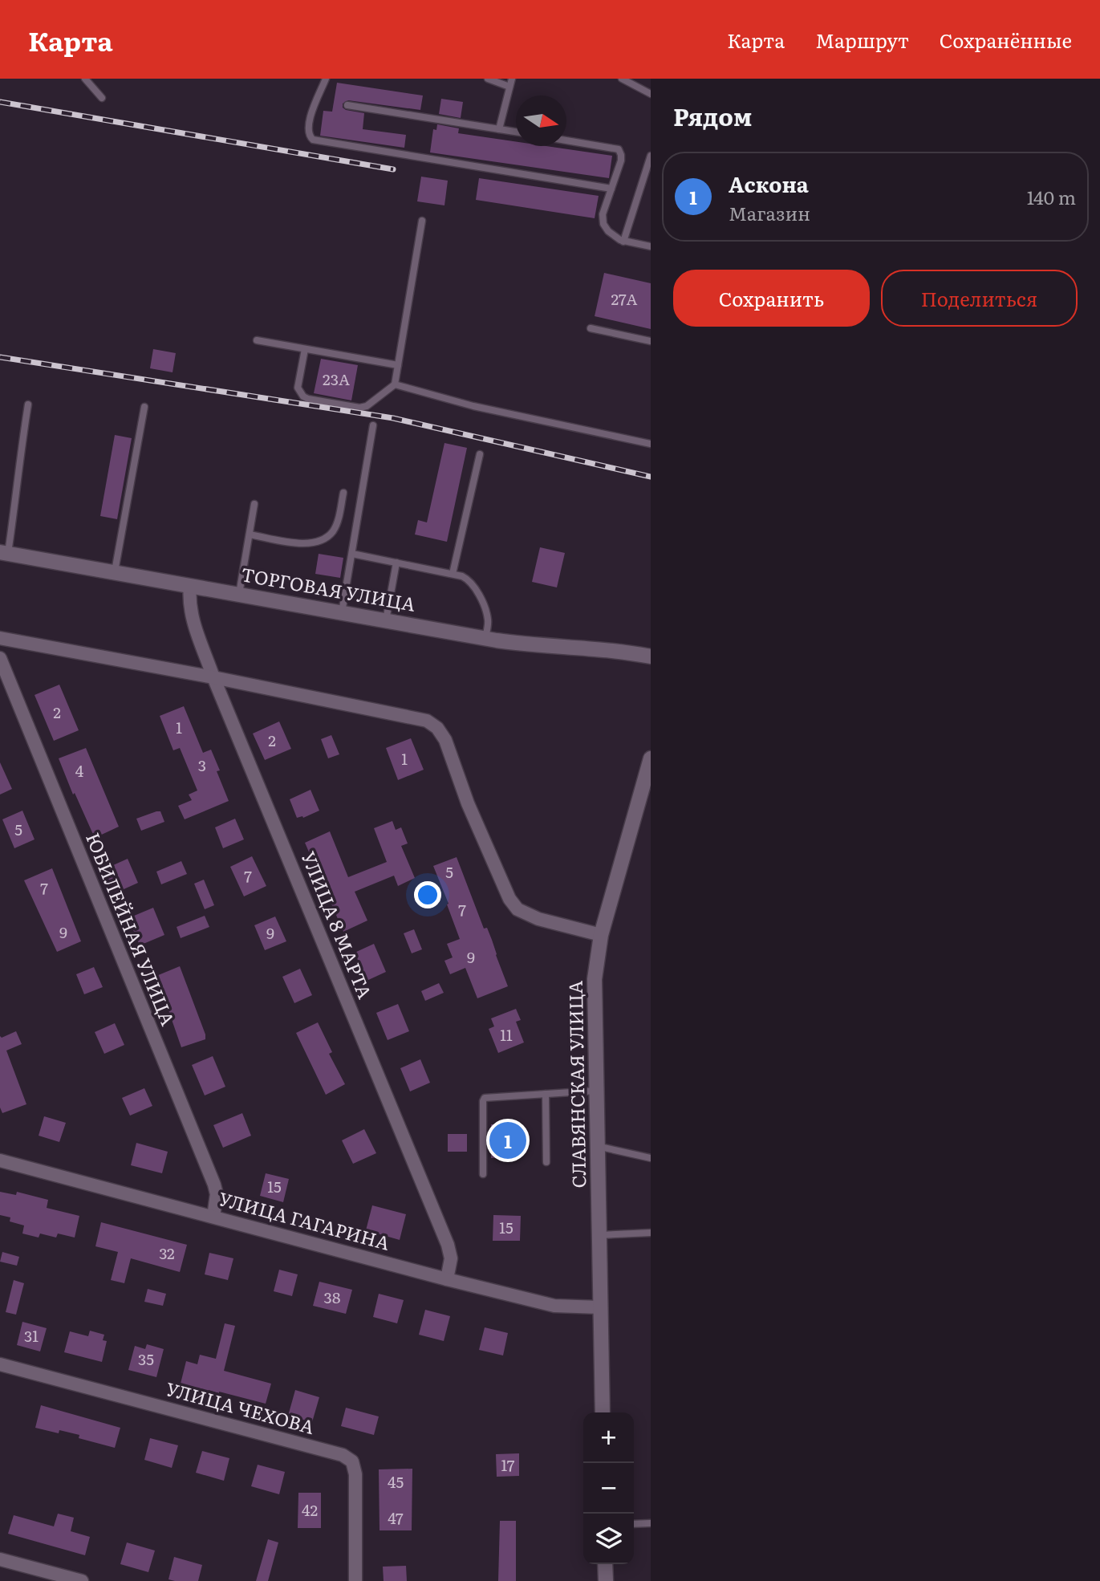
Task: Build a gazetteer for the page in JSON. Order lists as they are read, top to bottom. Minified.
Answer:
{"streets":{"street":["ТОРГОВАЯ УЛИЦА","УЛИЦА 8 МАРТА","ЮБИЛЕЙНАЯ УЛИЦА","СЛАВЯНСКАЯ УЛИЦА","УЛИЦА ГАГАРИНА","УЛИЦА ЧЕХОВА"]},"crossings":[["ТОРГОВАЯ УЛИЦА","УЛИЦА 8 МАРТА"],["УЛИЦА 8 МАРТА","УЛИЦА ГАГАРИНА"],["ЮБИЛЕЙНАЯ УЛИЦА","УЛИЦА ГАГАРИНА"],["СЛАВЯНСКАЯ УЛИЦА","УЛИЦА ГАГАРИНА"]],"house_numbers":["27А","23А","2","1","2","1","3","4","5","5","7","7","7","9","9","9","11","15","15","32","38","31","35","17","45","42","47"],"north":"right","page":{"header":"Карта","nav":["Карта","Маршрут","Сохранённые"],"heading":"Рядом","list":[{"mark":"1","name":"Аскона","note":"Магазин","value":"140 m"}],"buttons":["Сохранить","Поделиться"],"pins":"1","map_buttons":["+","−"]}}
